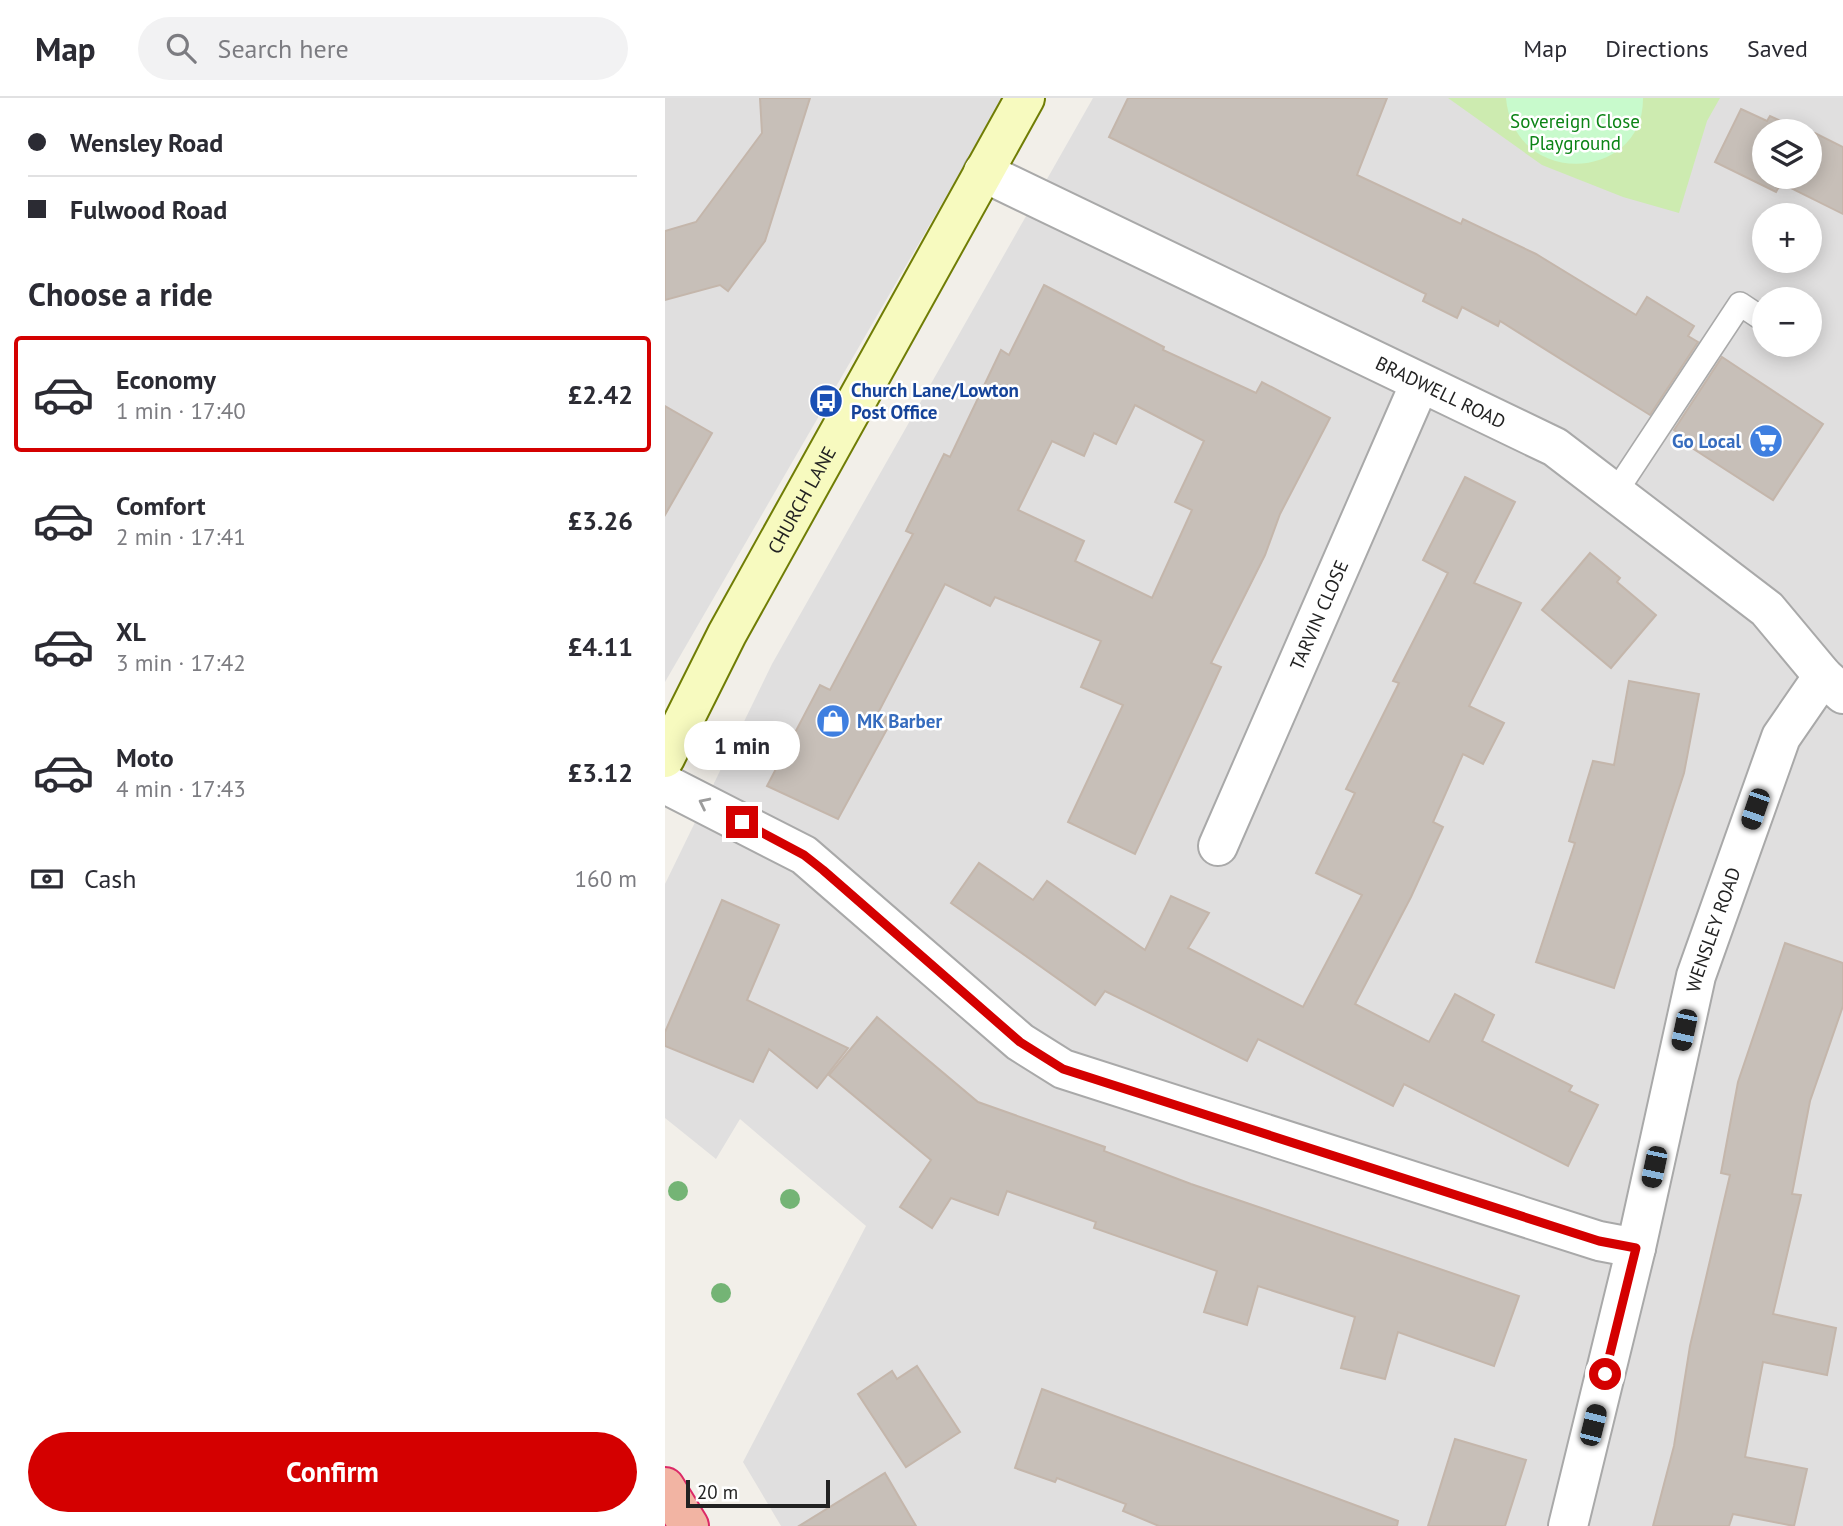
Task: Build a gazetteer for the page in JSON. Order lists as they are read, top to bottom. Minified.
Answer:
{"streets":{"main road":["CHURCH LANE"],"street":["BRADWELL ROAD","TARVIN CLOSE","WENSLEY ROAD"]},"crossings":[["BRADWELL ROAD","CHURCH LANE"],["BRADWELL ROAD","TARVIN CLOSE"],["BRADWELL ROAD","WENSLEY ROAD"]],"parks":["Sovereign Close Playground"],"places":{"bus stop":["Church Lane/Lowton Post Office"],"supermarket":["Go Local"],"shop":["MK Barber"]},"scale_bar":"20 m","page":{"header":"Map","search":"Search here","nav":["Map","Directions","Saved"],"banner":["Wensley Road","Fulwood Road"],"map_buttons":["+","−"],"heading":"Choose a ride","list":[{"name":"Economy","note":"1 min · 17:40","value":"£2.42"},{"name":"Comfort","note":"2 min · 17:41","value":"£3.26"},{"name":"XL","note":"3 min · 17:42","value":"£4.11"},{"name":"Moto","note":"4 min · 17:43","value":"£3.12"}],"bubble":"1 min","pay":["Cash","160 m"],"buttons":"Confirm","scale":"20 m"}}
